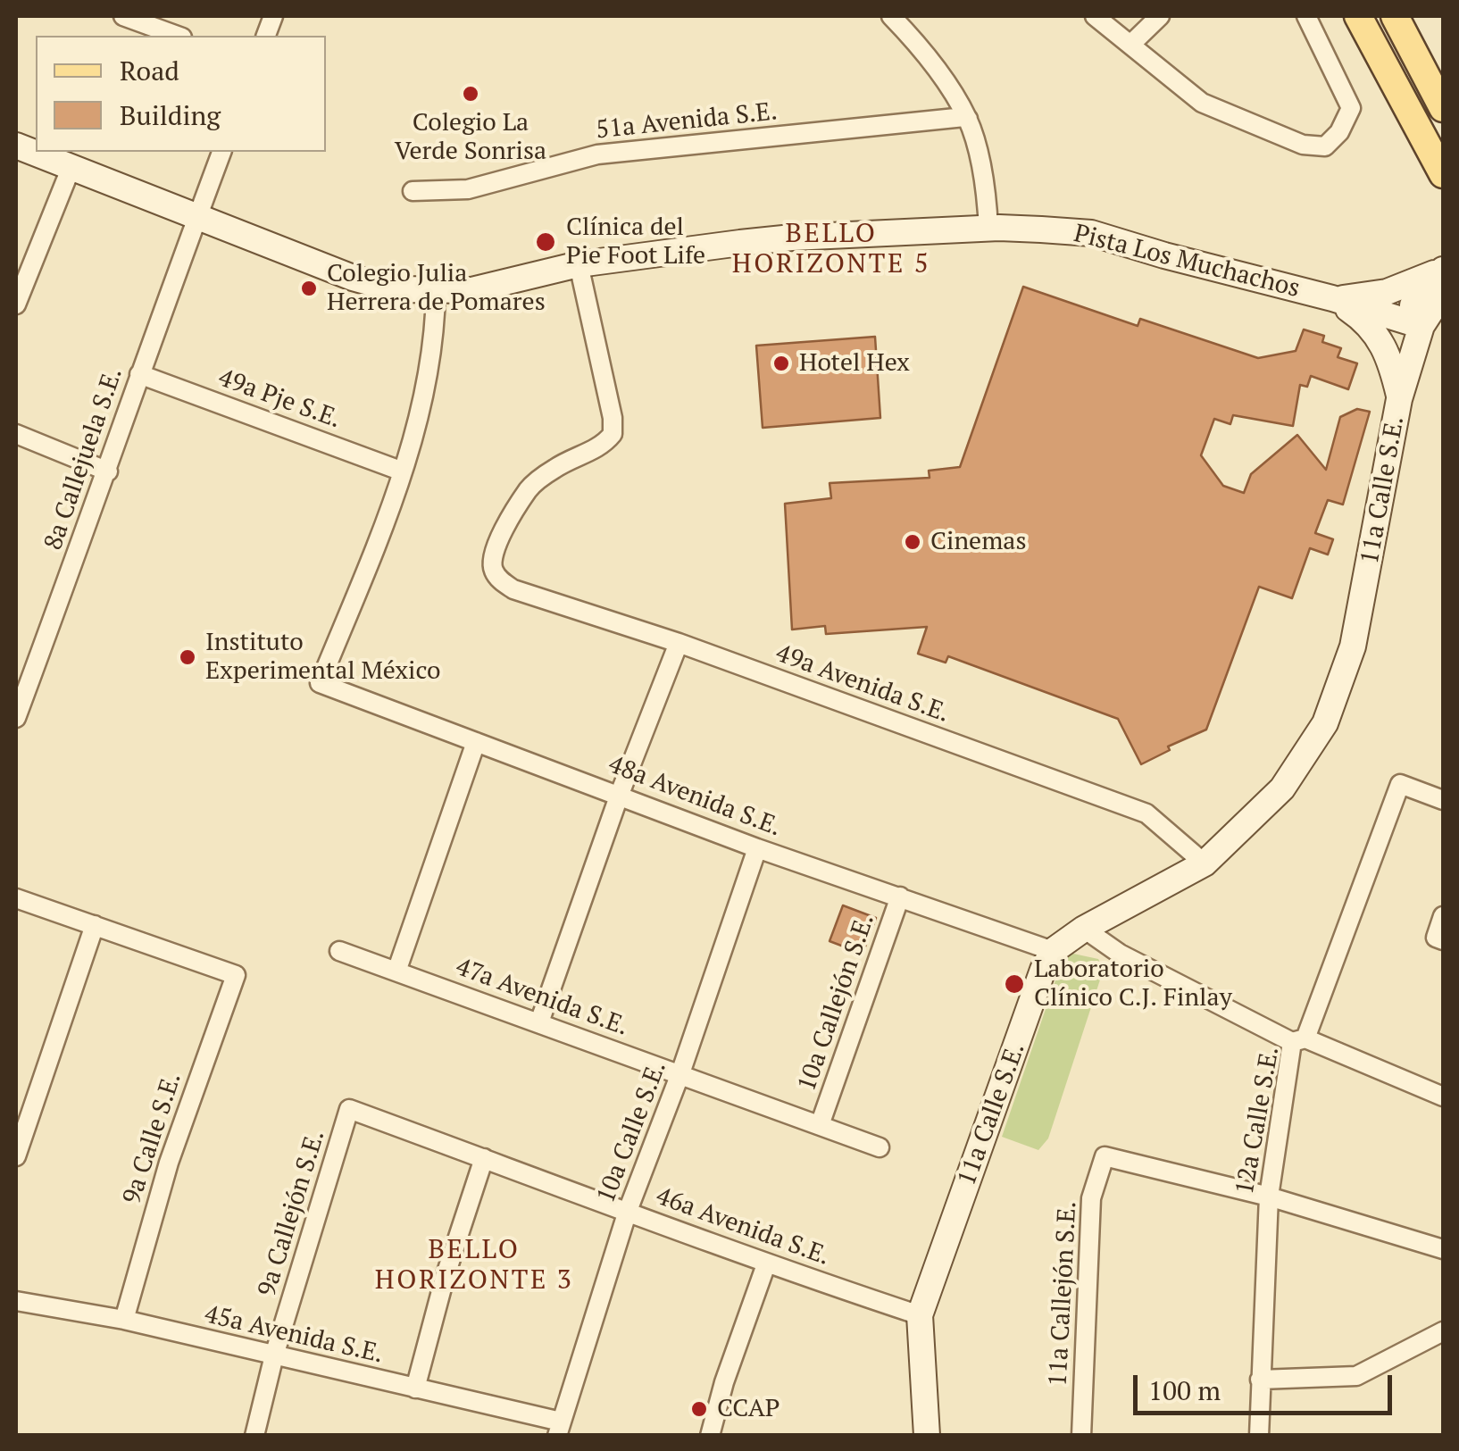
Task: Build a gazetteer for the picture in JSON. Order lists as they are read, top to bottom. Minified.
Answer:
{"streets":{"street":["51a Avenida S.E.","Pista Los Muchachos","49a Pje S.E.","8a Callejuela S.E.","11a Calle S.E.","49a Avenida S.E.","48a Avenida S.E.","47a Avenida S.E.","10a Callejón S.E.","12a Calle S.E.","10a Calle S.E.","9a Calle S.E.","9a Callejón S.E.","46a Avenida S.E.","11a Callejón S.E.","45a Avenida S.E."]},"crossings":[["Pista Los Muchachos","8a Callejuela S.E."],["Pista Los Muchachos","11a Calle S.E."],["Pista Los Muchachos","49a Avenida S.E."],["49a Pje S.E.","8a Callejuela S.E."],["49a Pje S.E.","48a Avenida S.E."],["11a Calle S.E.","49a Avenida S.E."],["11a Calle S.E.","48a Avenida S.E."],["11a Calle S.E.","46a Avenida S.E."],["48a Avenida S.E.","10a Callejón S.E."],["48a Avenida S.E.","10a Calle S.E."],["47a Avenida S.E.","10a Callejón S.E."],["47a Avenida S.E.","10a Calle S.E."],["12a Calle S.E.","11a Callejón S.E."],["10a Calle S.E.","46a Avenida S.E."],["10a Calle S.E.","45a Avenida S.E."],["9a Calle S.E.","45a Avenida S.E."],["9a Callejón S.E.","46a Avenida S.E."],["9a Callejón S.E.","45a Avenida S.E."]],"districts":["BELLO HORIZONTE 5","BELLO HORIZONTE 3"],"places":["Colegio La Verde Sonrisa","Clínica del Pie Foot Life","Colegio Julia Herrera de Pomares","Hotel Hex","Cinemas","Instituto Experimental México","Laboratorio Clínico C.J. Finlay","CCAP"],"legend":["Road","Building"],"scale_bar":"100 m"}
